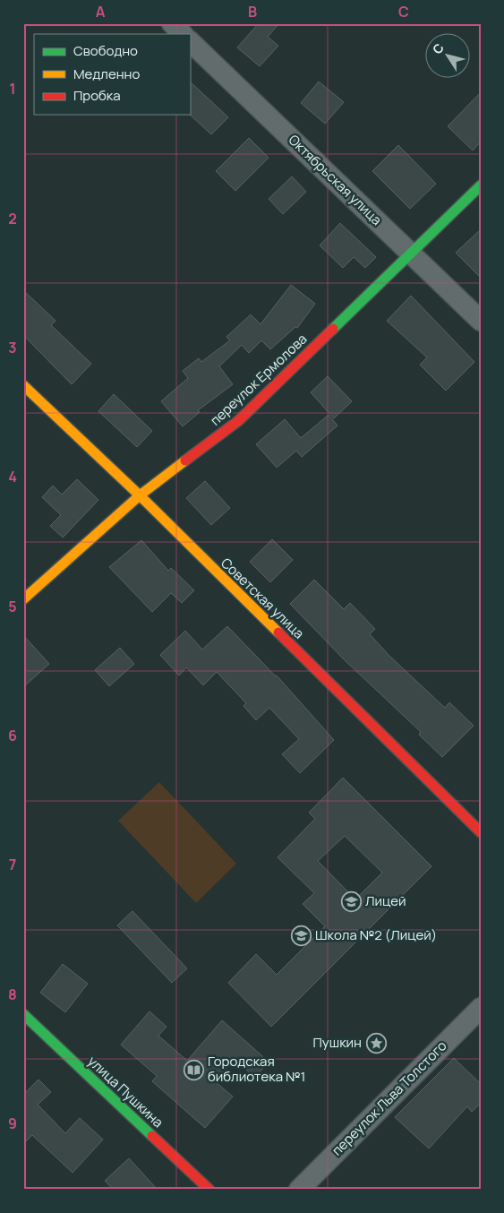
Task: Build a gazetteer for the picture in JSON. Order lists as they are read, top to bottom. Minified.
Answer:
{"streets":{"street":["Октябрьская улица","переулок Ермолова","Советская улица","улица Пушкина","переулок Льва Толстого"]},"crossings":[["Октябрьская улица","переулок Ермолова"],["переулок Ермолова","Советская улица"]],"places":{"school or university":["Лицей","Школа №2 (Лицей)"],"place":["Пушкин"],"library":["Городская библиотека №1"]},"legend":["Свободно","Медленно","Пробка"],"north":"top left","grid":{"columns":["A","B","C"],"rows":["1","2","3","4","5","6","7","8","9"]}}
